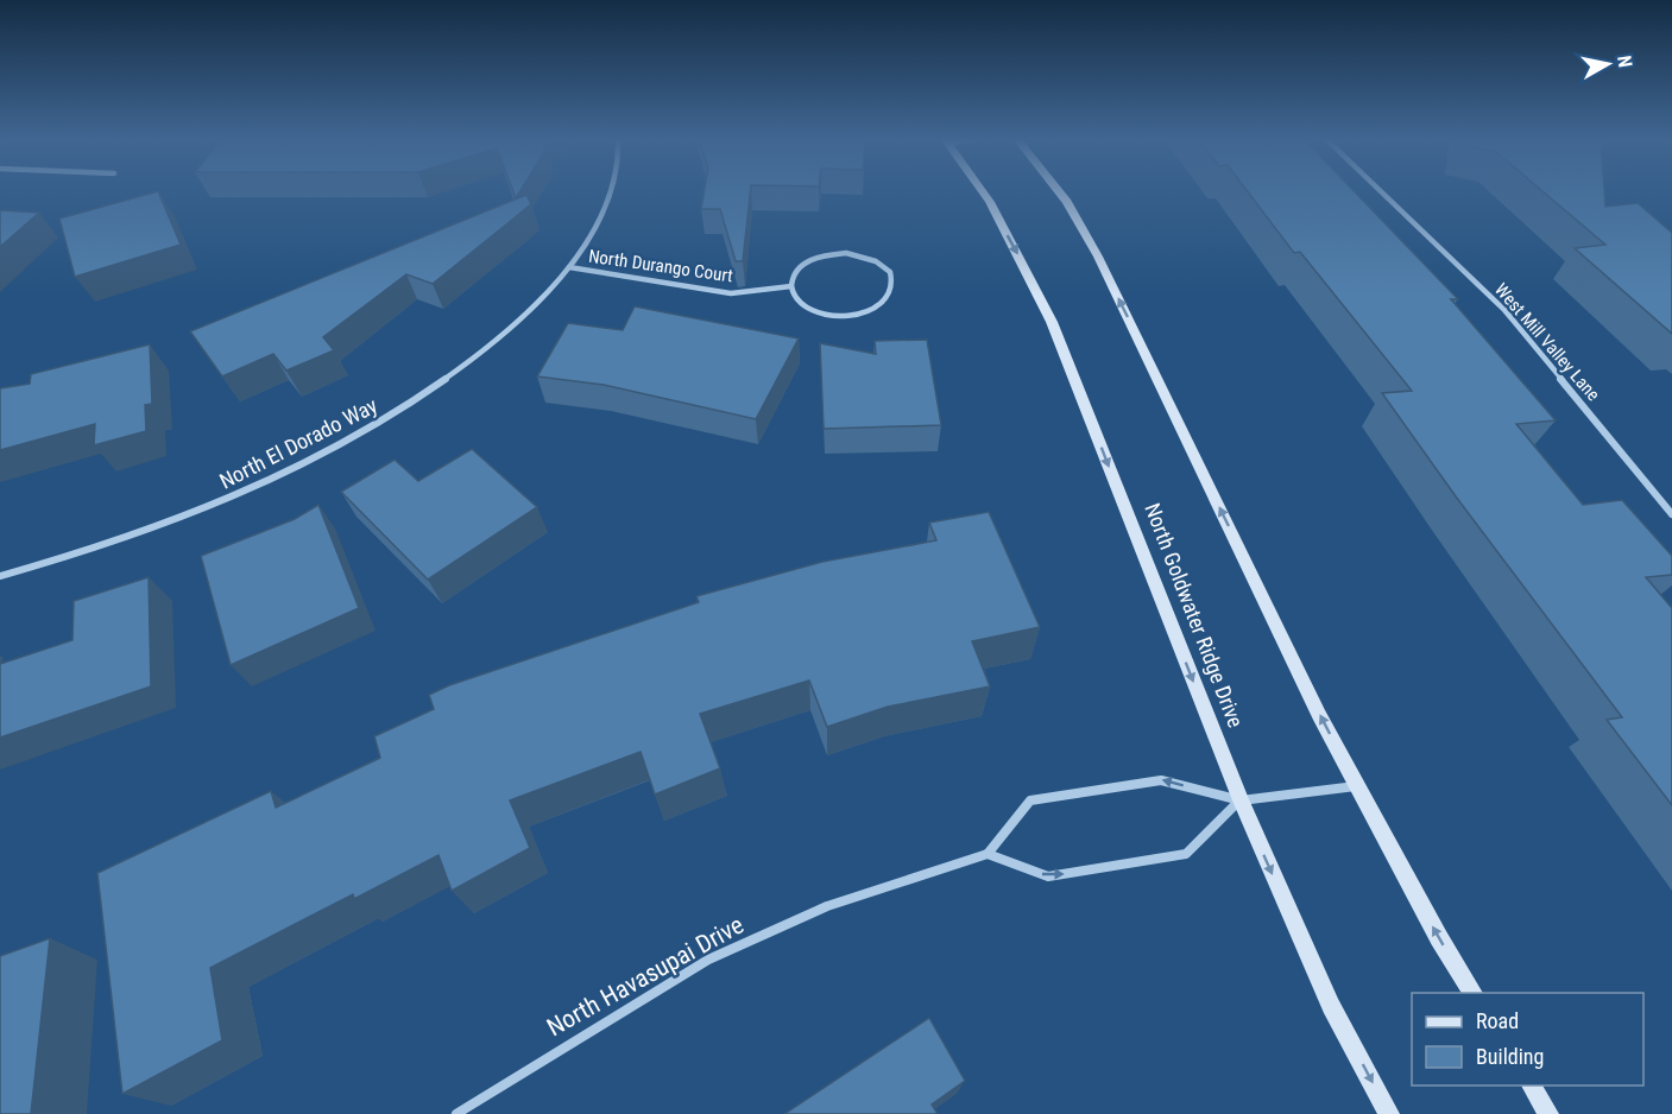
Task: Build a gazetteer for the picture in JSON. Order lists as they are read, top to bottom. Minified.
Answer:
{"streets":{"street":["North Durango Court","West Mill Valley Lane","North El Dorado Way","North Goldwater Ridge Drive","North Havasupai Drive"]},"crossings":[["North Durango Court","North El Dorado Way"]],"legend":["Road","Building"],"north":"right"}
